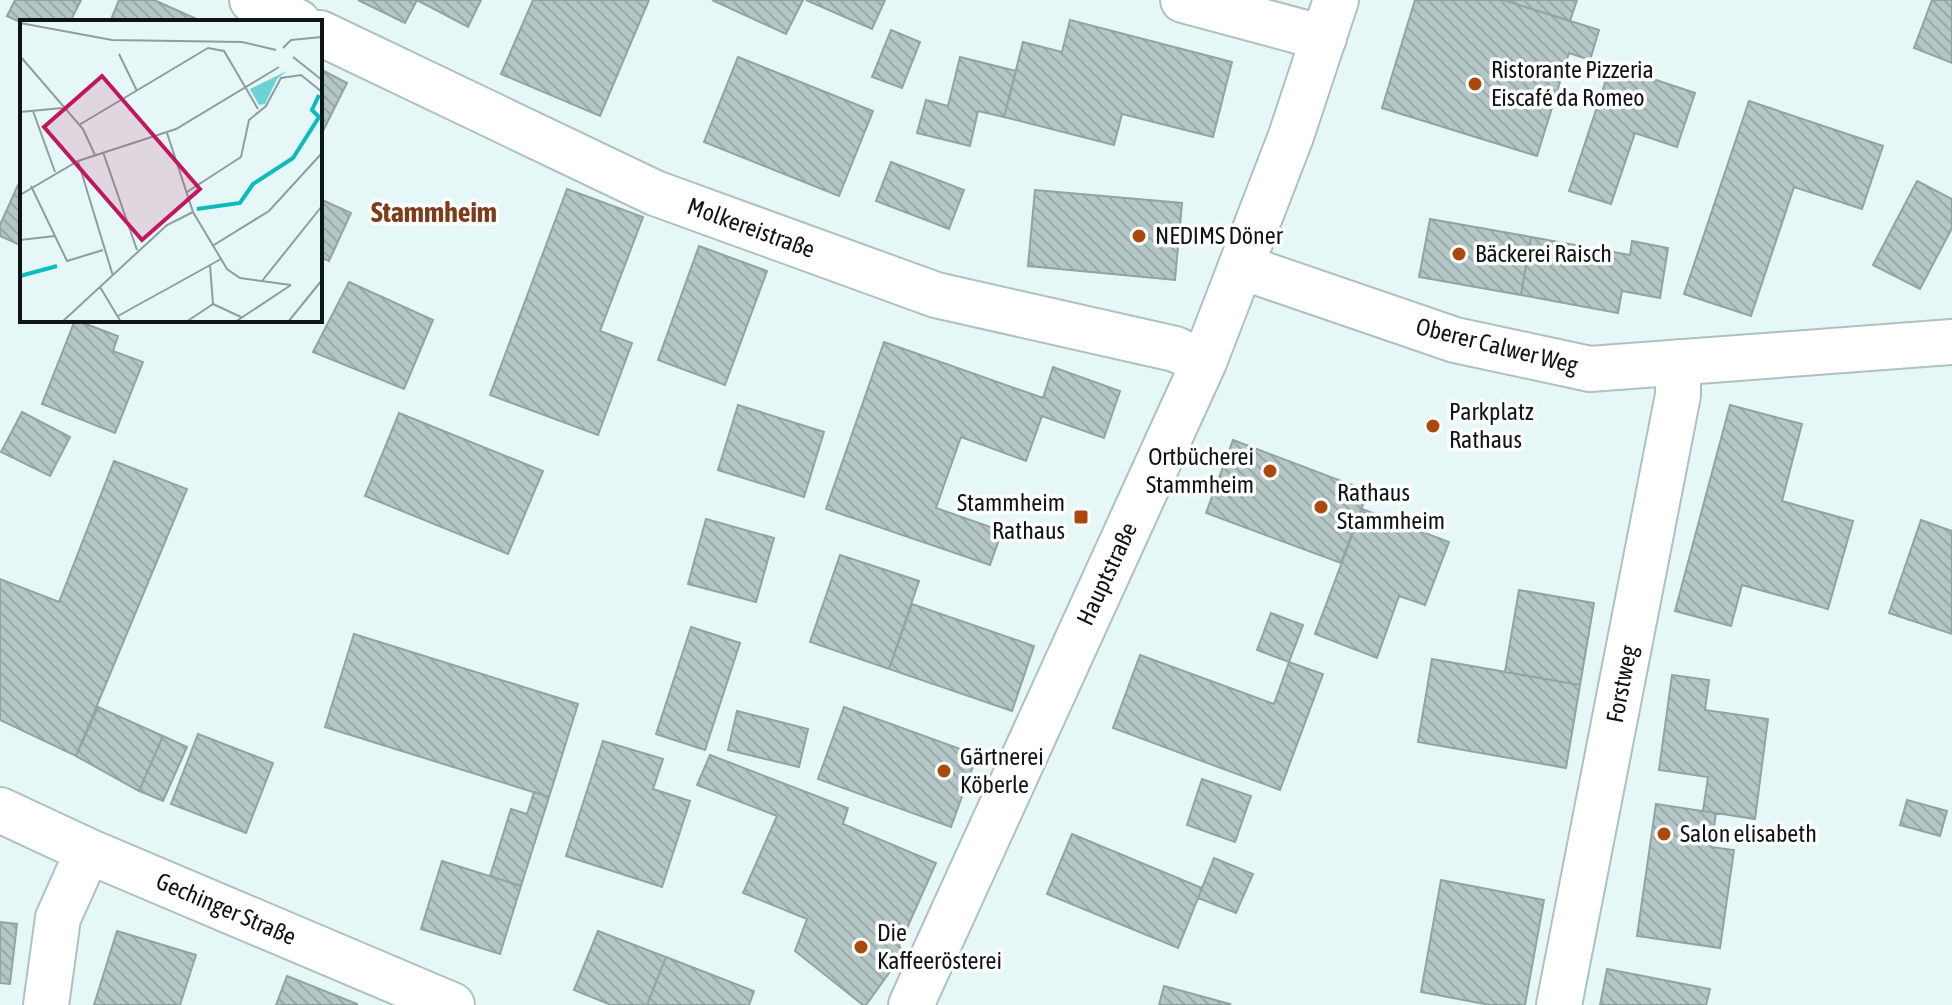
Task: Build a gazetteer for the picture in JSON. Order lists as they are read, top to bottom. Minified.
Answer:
{"streets":{"street":["Molkereistraße","Oberer Calwer Weg","Hauptstraße","Forstweg","Gechinger Straße"]},"crossings":[["Molkereistraße","Hauptstraße"],["Oberer Calwer Weg","Hauptstraße"],["Oberer Calwer Weg","Forstweg"]],"districts":["Stammheim"],"places":{"other":["Ristorante Pizzeria Eiscafé da Romeo","NEDIMS Döner","Bäckerei Raisch","Parkplatz Rathaus","Ortbücherei Stammheim","Rathaus Stammheim","Gärtnerei Köberle","Salon elisabeth","Die Kaffeerösterei"],"transit":["Stammheim Rathaus"]}}
